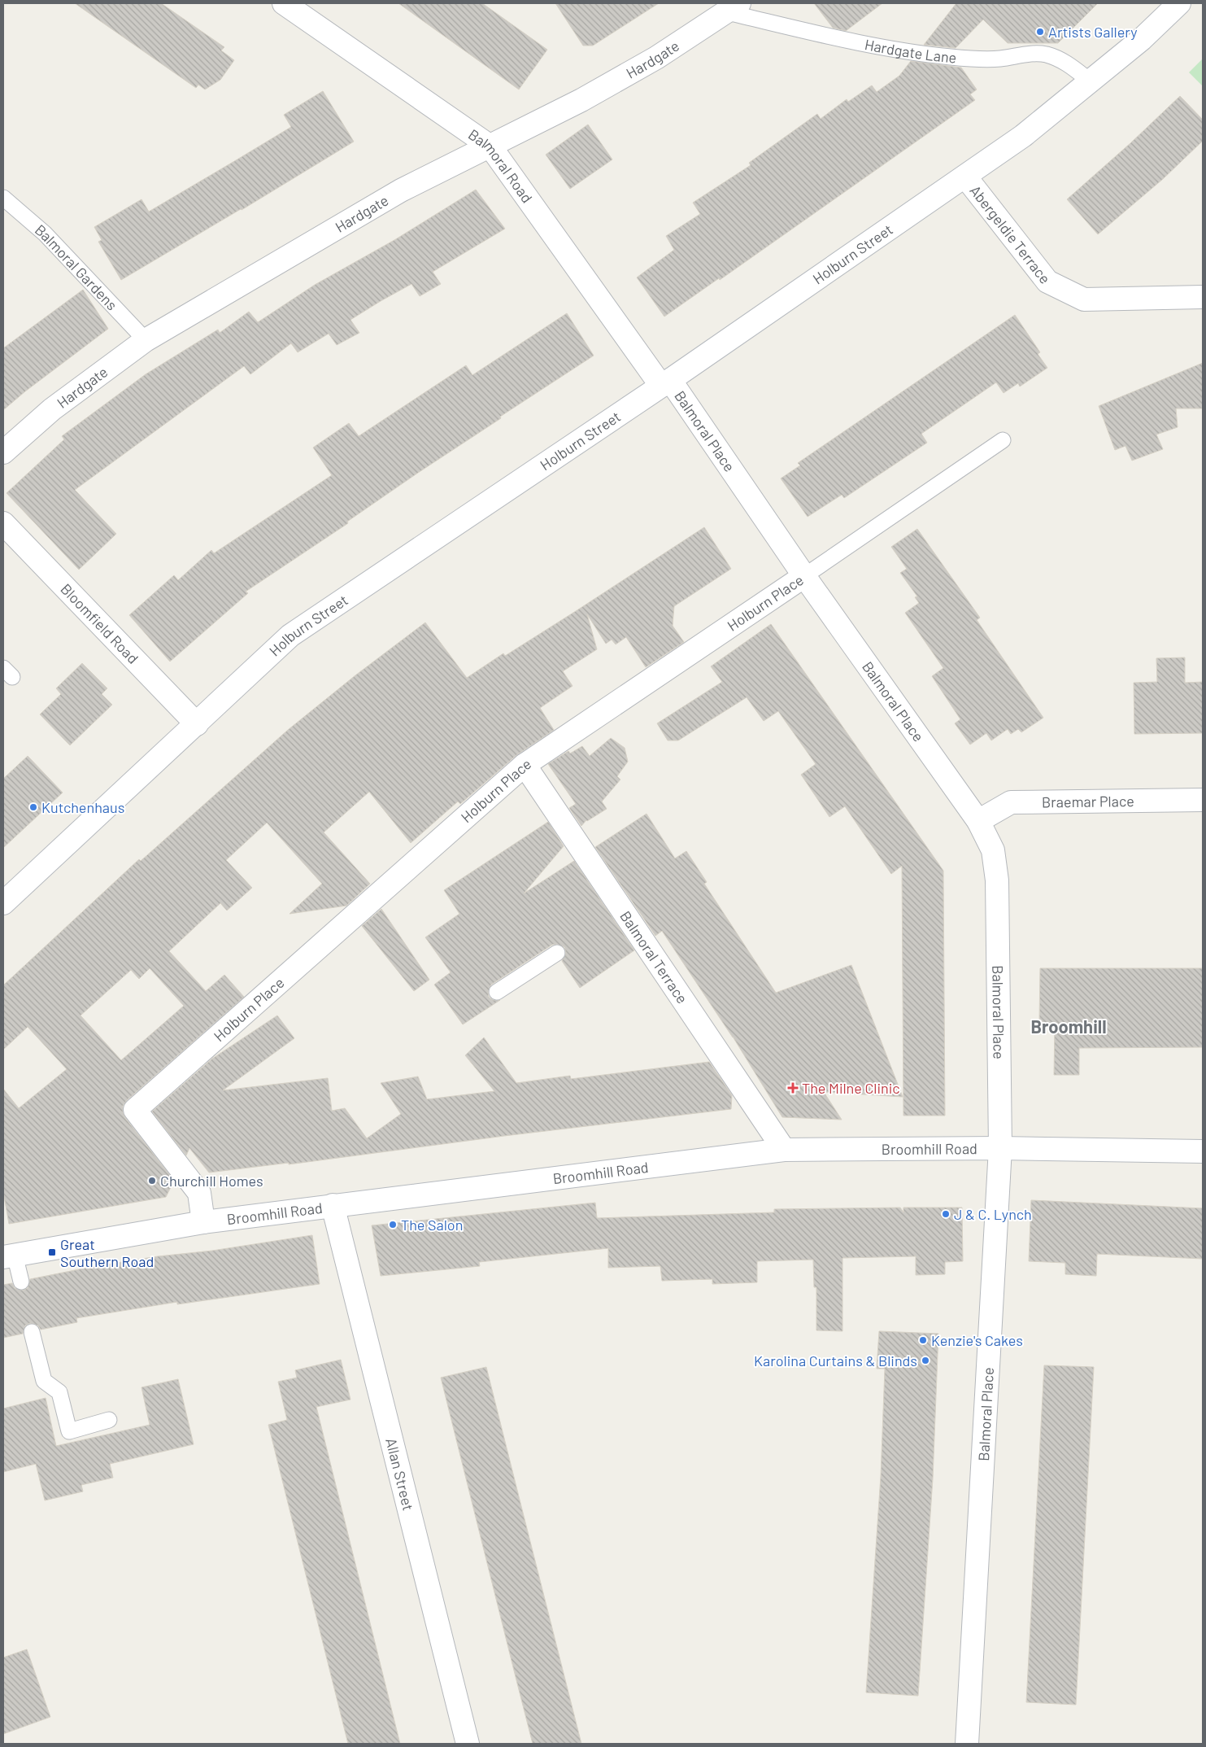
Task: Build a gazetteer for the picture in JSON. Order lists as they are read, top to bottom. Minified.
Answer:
{"streets":{"street":["Hardgate","Balmoral Road","Abergeldie Terrace","Holburn Street","Balmoral Place","Holburn Place","Bloomfield Road","Braemar Place","Balmoral Terrace","Broomhill Road","Allan Street"],"lane":["Hardgate Lane","Balmoral Gardens"]},"crossings":[["Hardgate Lane","Hardgate"],["Hardgate Lane","Holburn Street"],["Hardgate","Balmoral Road"],["Hardgate","Balmoral Gardens"],["Balmoral Road","Holburn Street"],["Balmoral Road","Balmoral Place"],["Abergeldie Terrace","Holburn Street"],["Holburn Street","Balmoral Place"],["Holburn Street","Bloomfield Road"],["Balmoral Place","Holburn Place"],["Balmoral Place","Braemar Place"],["Balmoral Place","Broomhill Road"],["Holburn Place","Balmoral Terrace"],["Holburn Place","Broomhill Road"],["Balmoral Terrace","Broomhill Road"],["Broomhill Road","Allan Street"]],"districts":["Broomhill"],"places":{"other":["Artists Gallery","Kutchenhaus","Churchill Homes","J & C. Lynch","The Salon","Kenzie's Cakes","Karolina Curtains & Blinds"],"health":["The Milne Clinic"],"transit":["Great Southern Road"]}}
